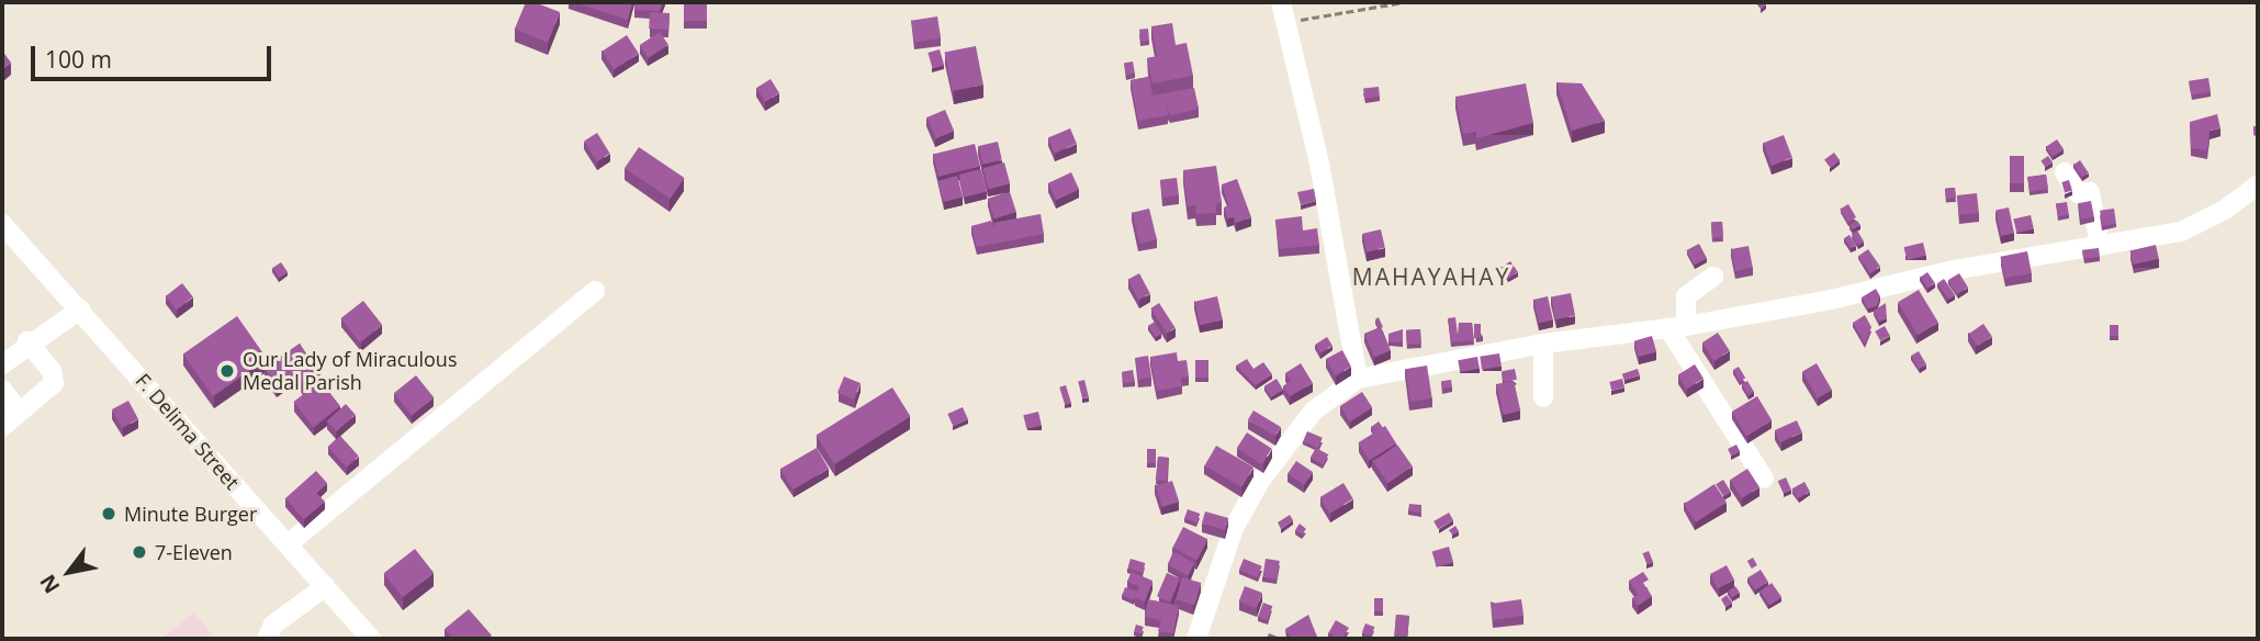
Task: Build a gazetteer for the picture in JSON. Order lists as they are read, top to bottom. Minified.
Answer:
{"streets":{"street":["F. Delima Street"]},"districts":["MAHAYAHAY"],"places":["Our Lady of Miraculous Medal Parish","Minute Burger","7-Eleven"],"scale_bar":"100 m","north":"bottom left"}
